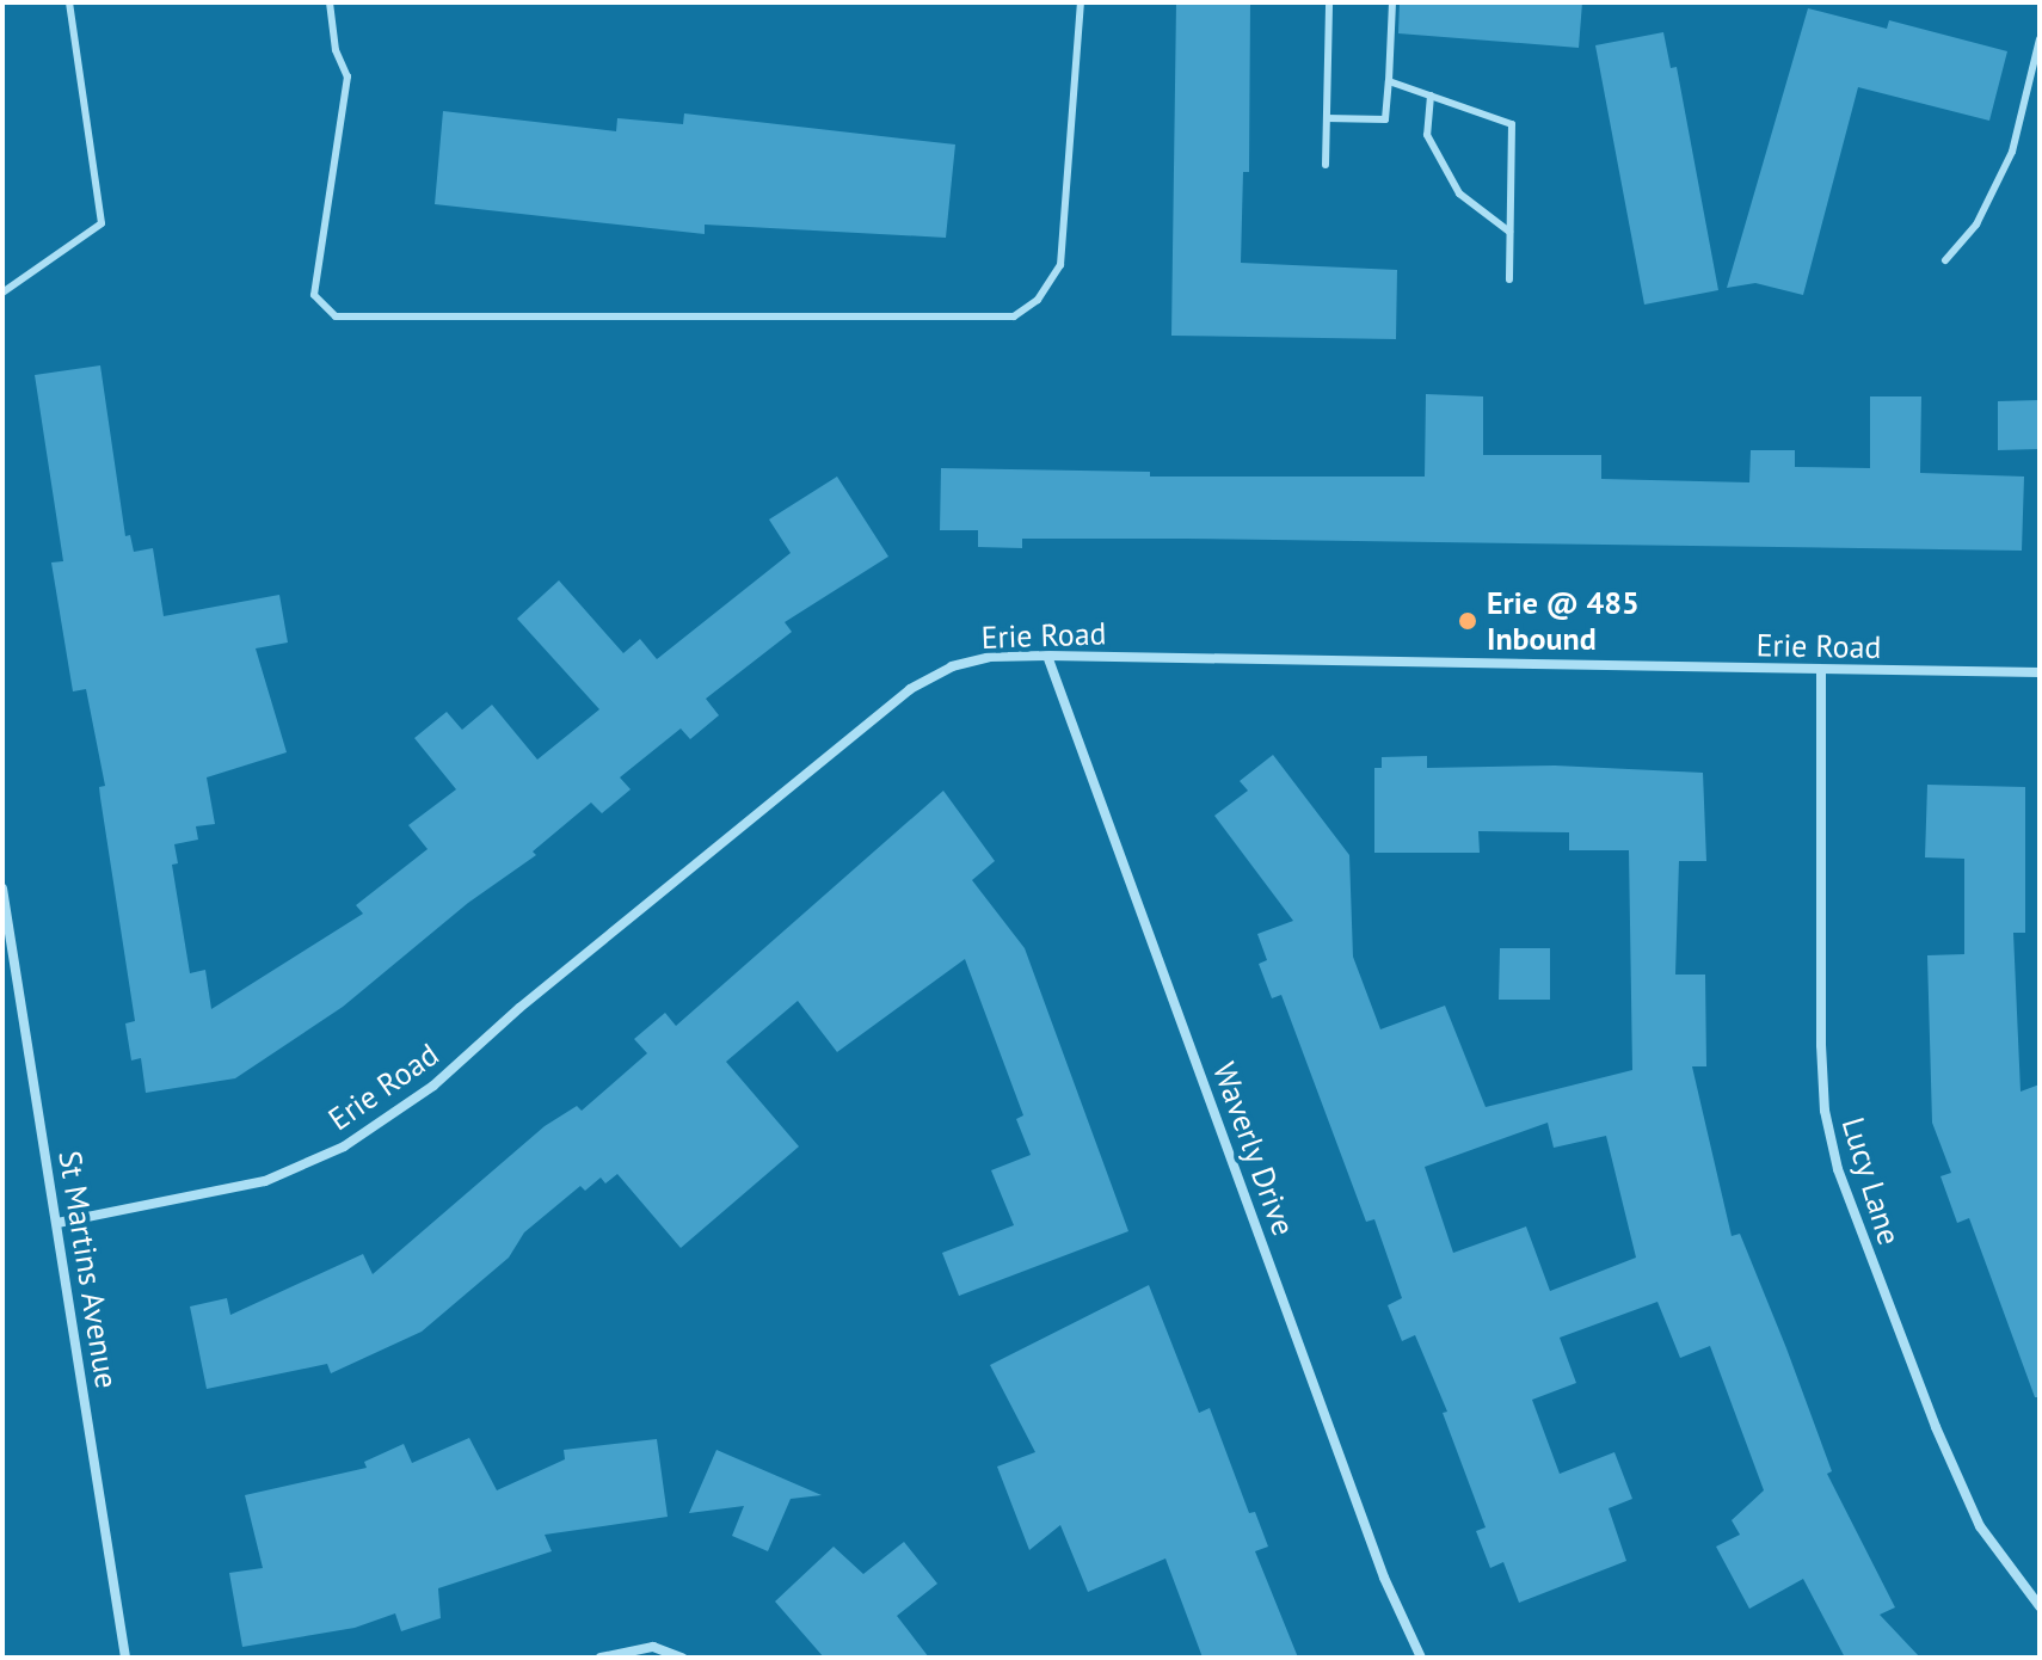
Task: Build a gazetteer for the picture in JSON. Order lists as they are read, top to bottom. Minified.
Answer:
{"streets":{"street":["Erie Road","Waverly Drive","Lucy Lane","St Martins Avenue"]},"crossings":[["Erie Road","Waverly Drive"],["Erie Road","Lucy Lane"],["Erie Road","St Martins Avenue"]],"places":["Erie @ 485 Inbound"]}
